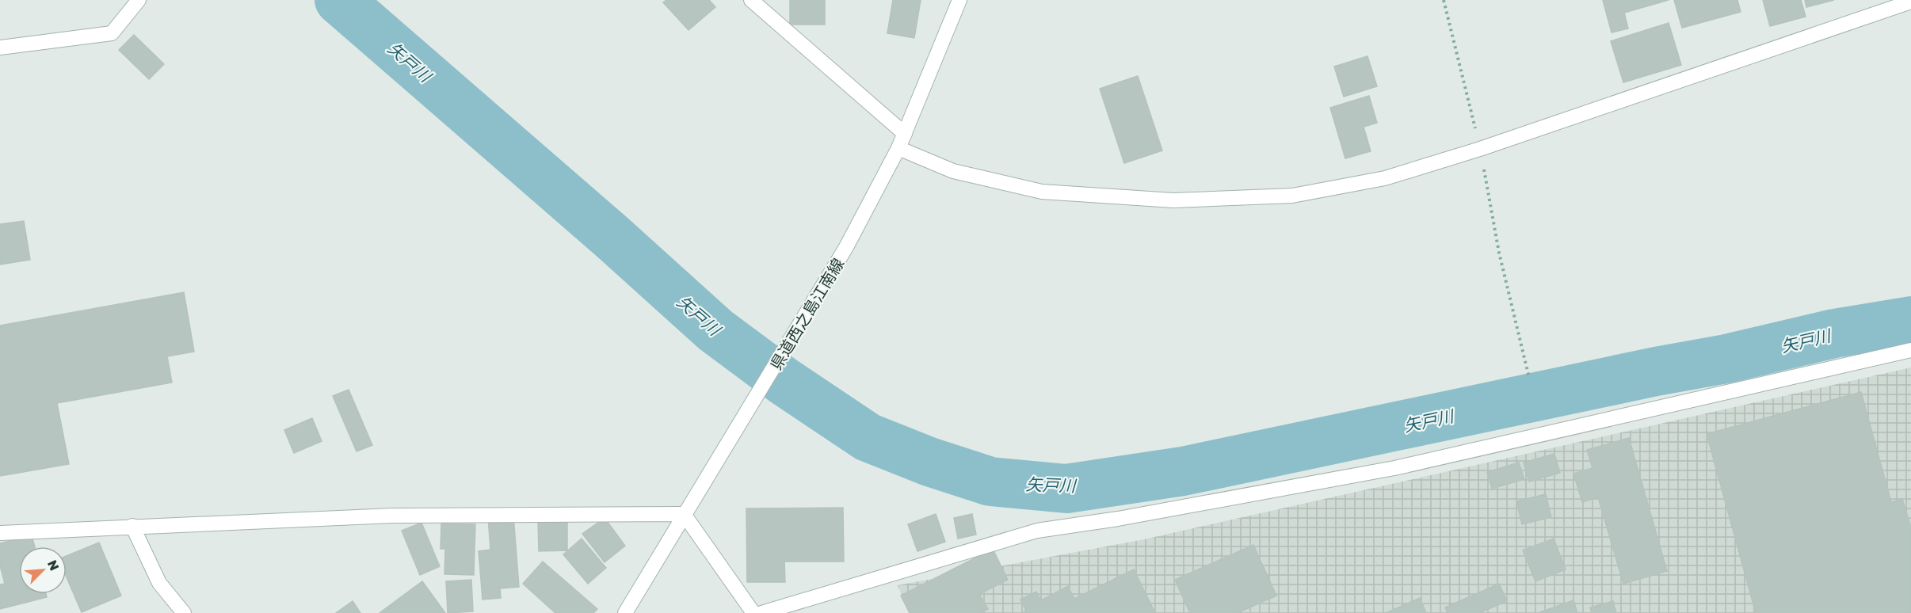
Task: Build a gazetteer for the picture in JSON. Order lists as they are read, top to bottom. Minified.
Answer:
{"streets":{"street":["県道西之島江南線"]},"water":["矢戸川"],"north":"top right"}
